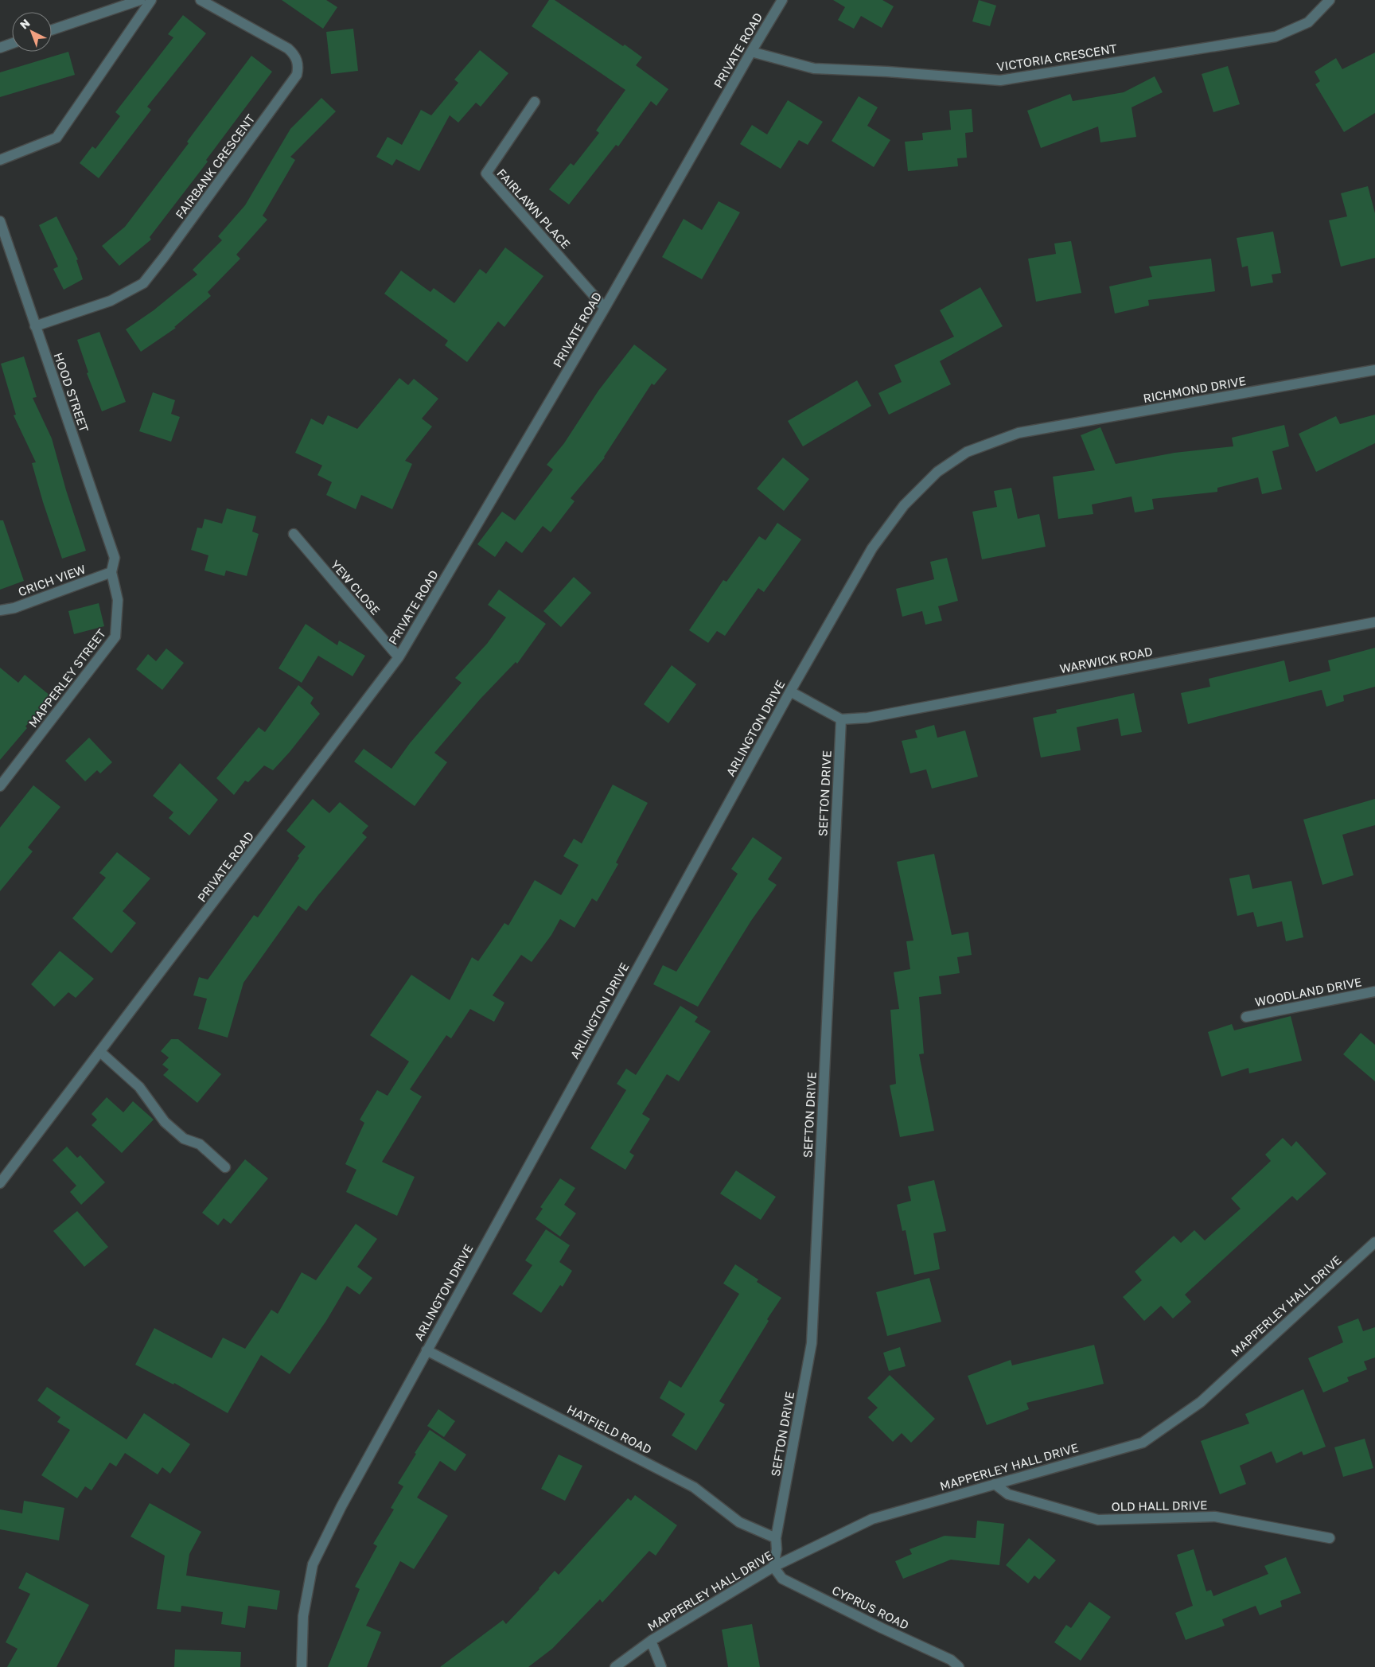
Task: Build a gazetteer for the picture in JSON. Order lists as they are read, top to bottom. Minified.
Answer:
{"streets":{"street":["PRIVATE ROAD","VICTORIA CRESCENT","FAIRBANK CRESCENT","FAIRLAWN PLACE","RICHMOND DRIVE","HOOD STREET","CRICH VIEW","YEW CLOSE","WARWICK ROAD","MAPPERLEY STREET","ARLINGTON DRIVE","SEFTON DRIVE","WOODLAND DRIVE","MAPPERLEY HALL DRIVE","HATFIELD ROAD","OLD HALL DRIVE","CYPRUS ROAD"]},"crossings":[["PRIVATE ROAD","VICTORIA CRESCENT"],["PRIVATE ROAD","FAIRLAWN PLACE"],["PRIVATE ROAD","YEW CLOSE"],["FAIRBANK CRESCENT","HOOD STREET"],["RICHMOND DRIVE","ARLINGTON DRIVE"],["HOOD STREET","CRICH VIEW"],["HOOD STREET","MAPPERLEY STREET"],["CRICH VIEW","MAPPERLEY STREET"],["WARWICK ROAD","SEFTON DRIVE"],["ARLINGTON DRIVE","HATFIELD ROAD"],["SEFTON DRIVE","MAPPERLEY HALL DRIVE"],["SEFTON DRIVE","HATFIELD ROAD"],["SEFTON DRIVE","CYPRUS ROAD"],["MAPPERLEY HALL DRIVE","OLD HALL DRIVE"],["MAPPERLEY HALL DRIVE","CYPRUS ROAD"]],"north":"top left"}
